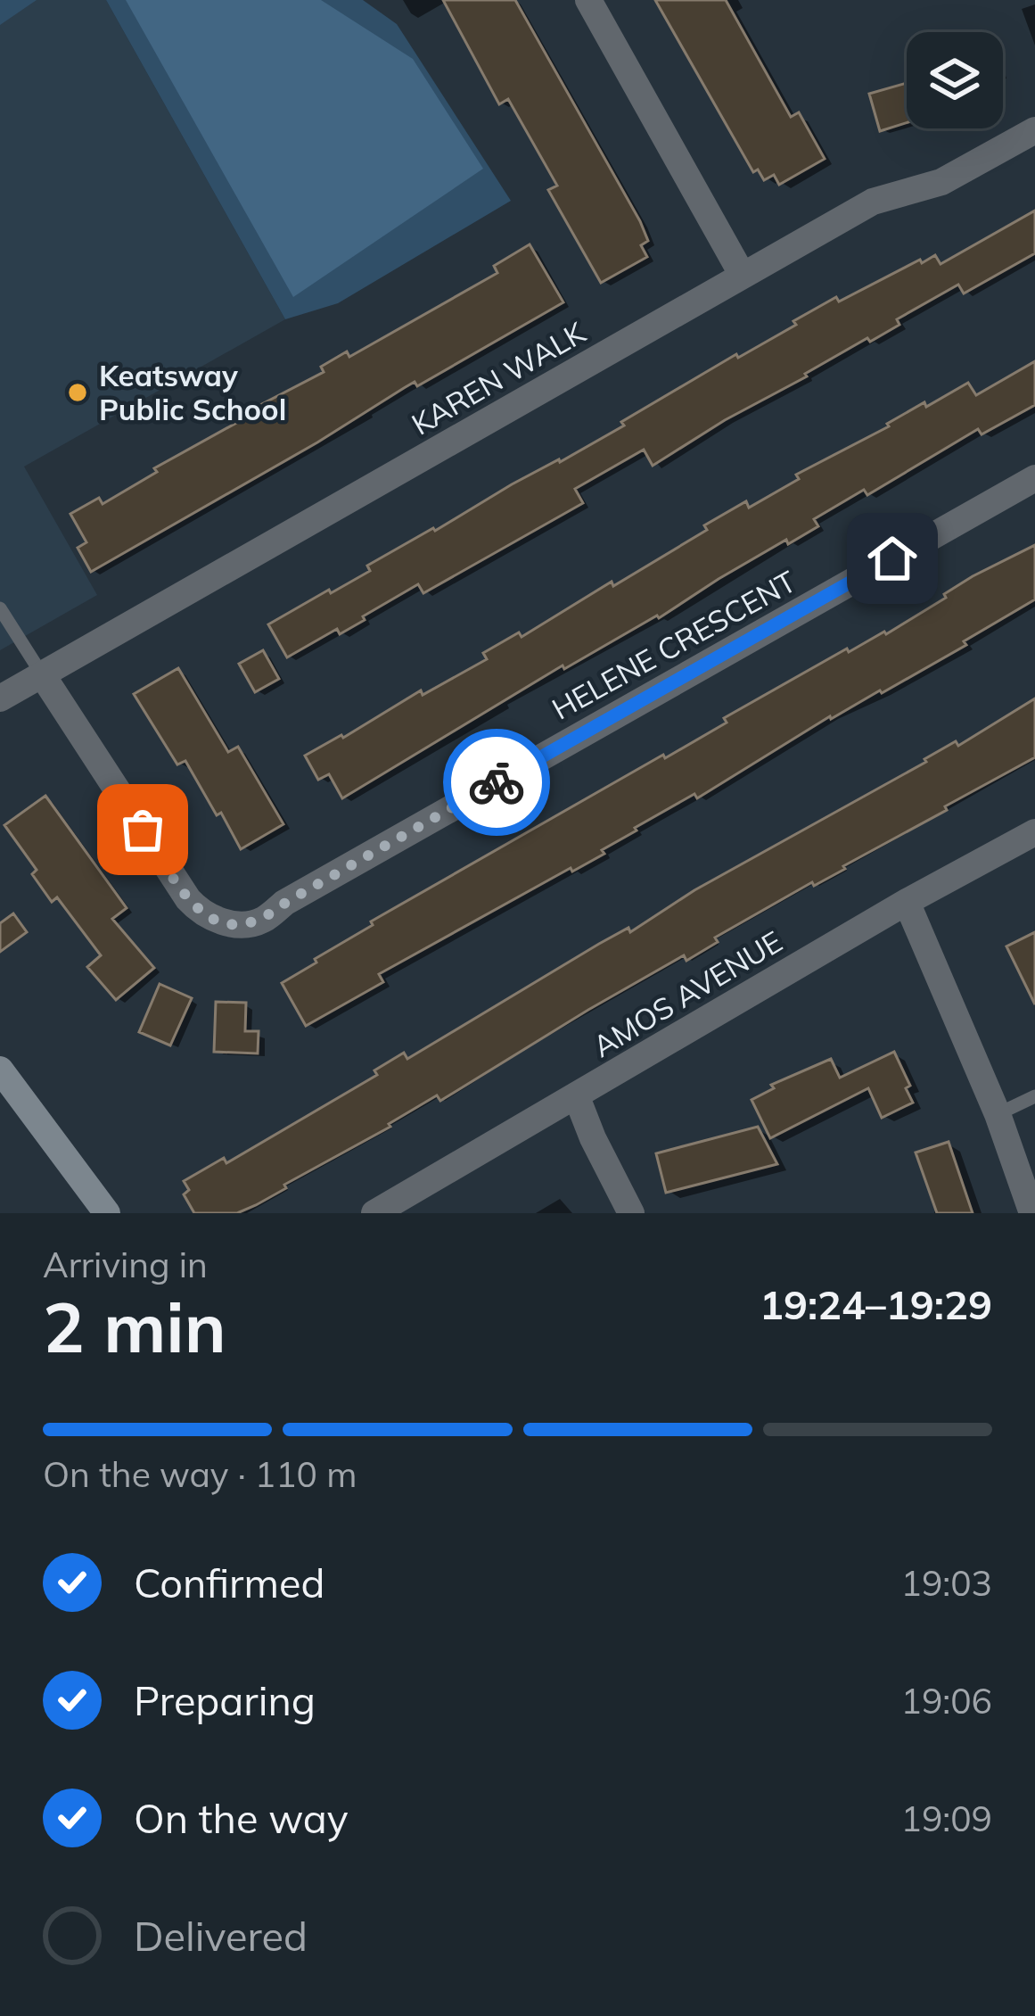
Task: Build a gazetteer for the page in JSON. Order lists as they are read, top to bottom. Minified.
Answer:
{"streets":{"street":["KAREN WALK","HELENE CRESCENT","AMOS AVENUE"]},"crossings":[["KAREN WALK","HELENE CRESCENT"]],"places":["Keatsway Public School"],"page":{"heading":["2 min","Arriving in","19:24–19:29"],"bar":"On the way · 110 m","list":[["Confirmed","19:03"],["Preparing","19:06"],["On the way","19:09"],"Delivered"]}}
